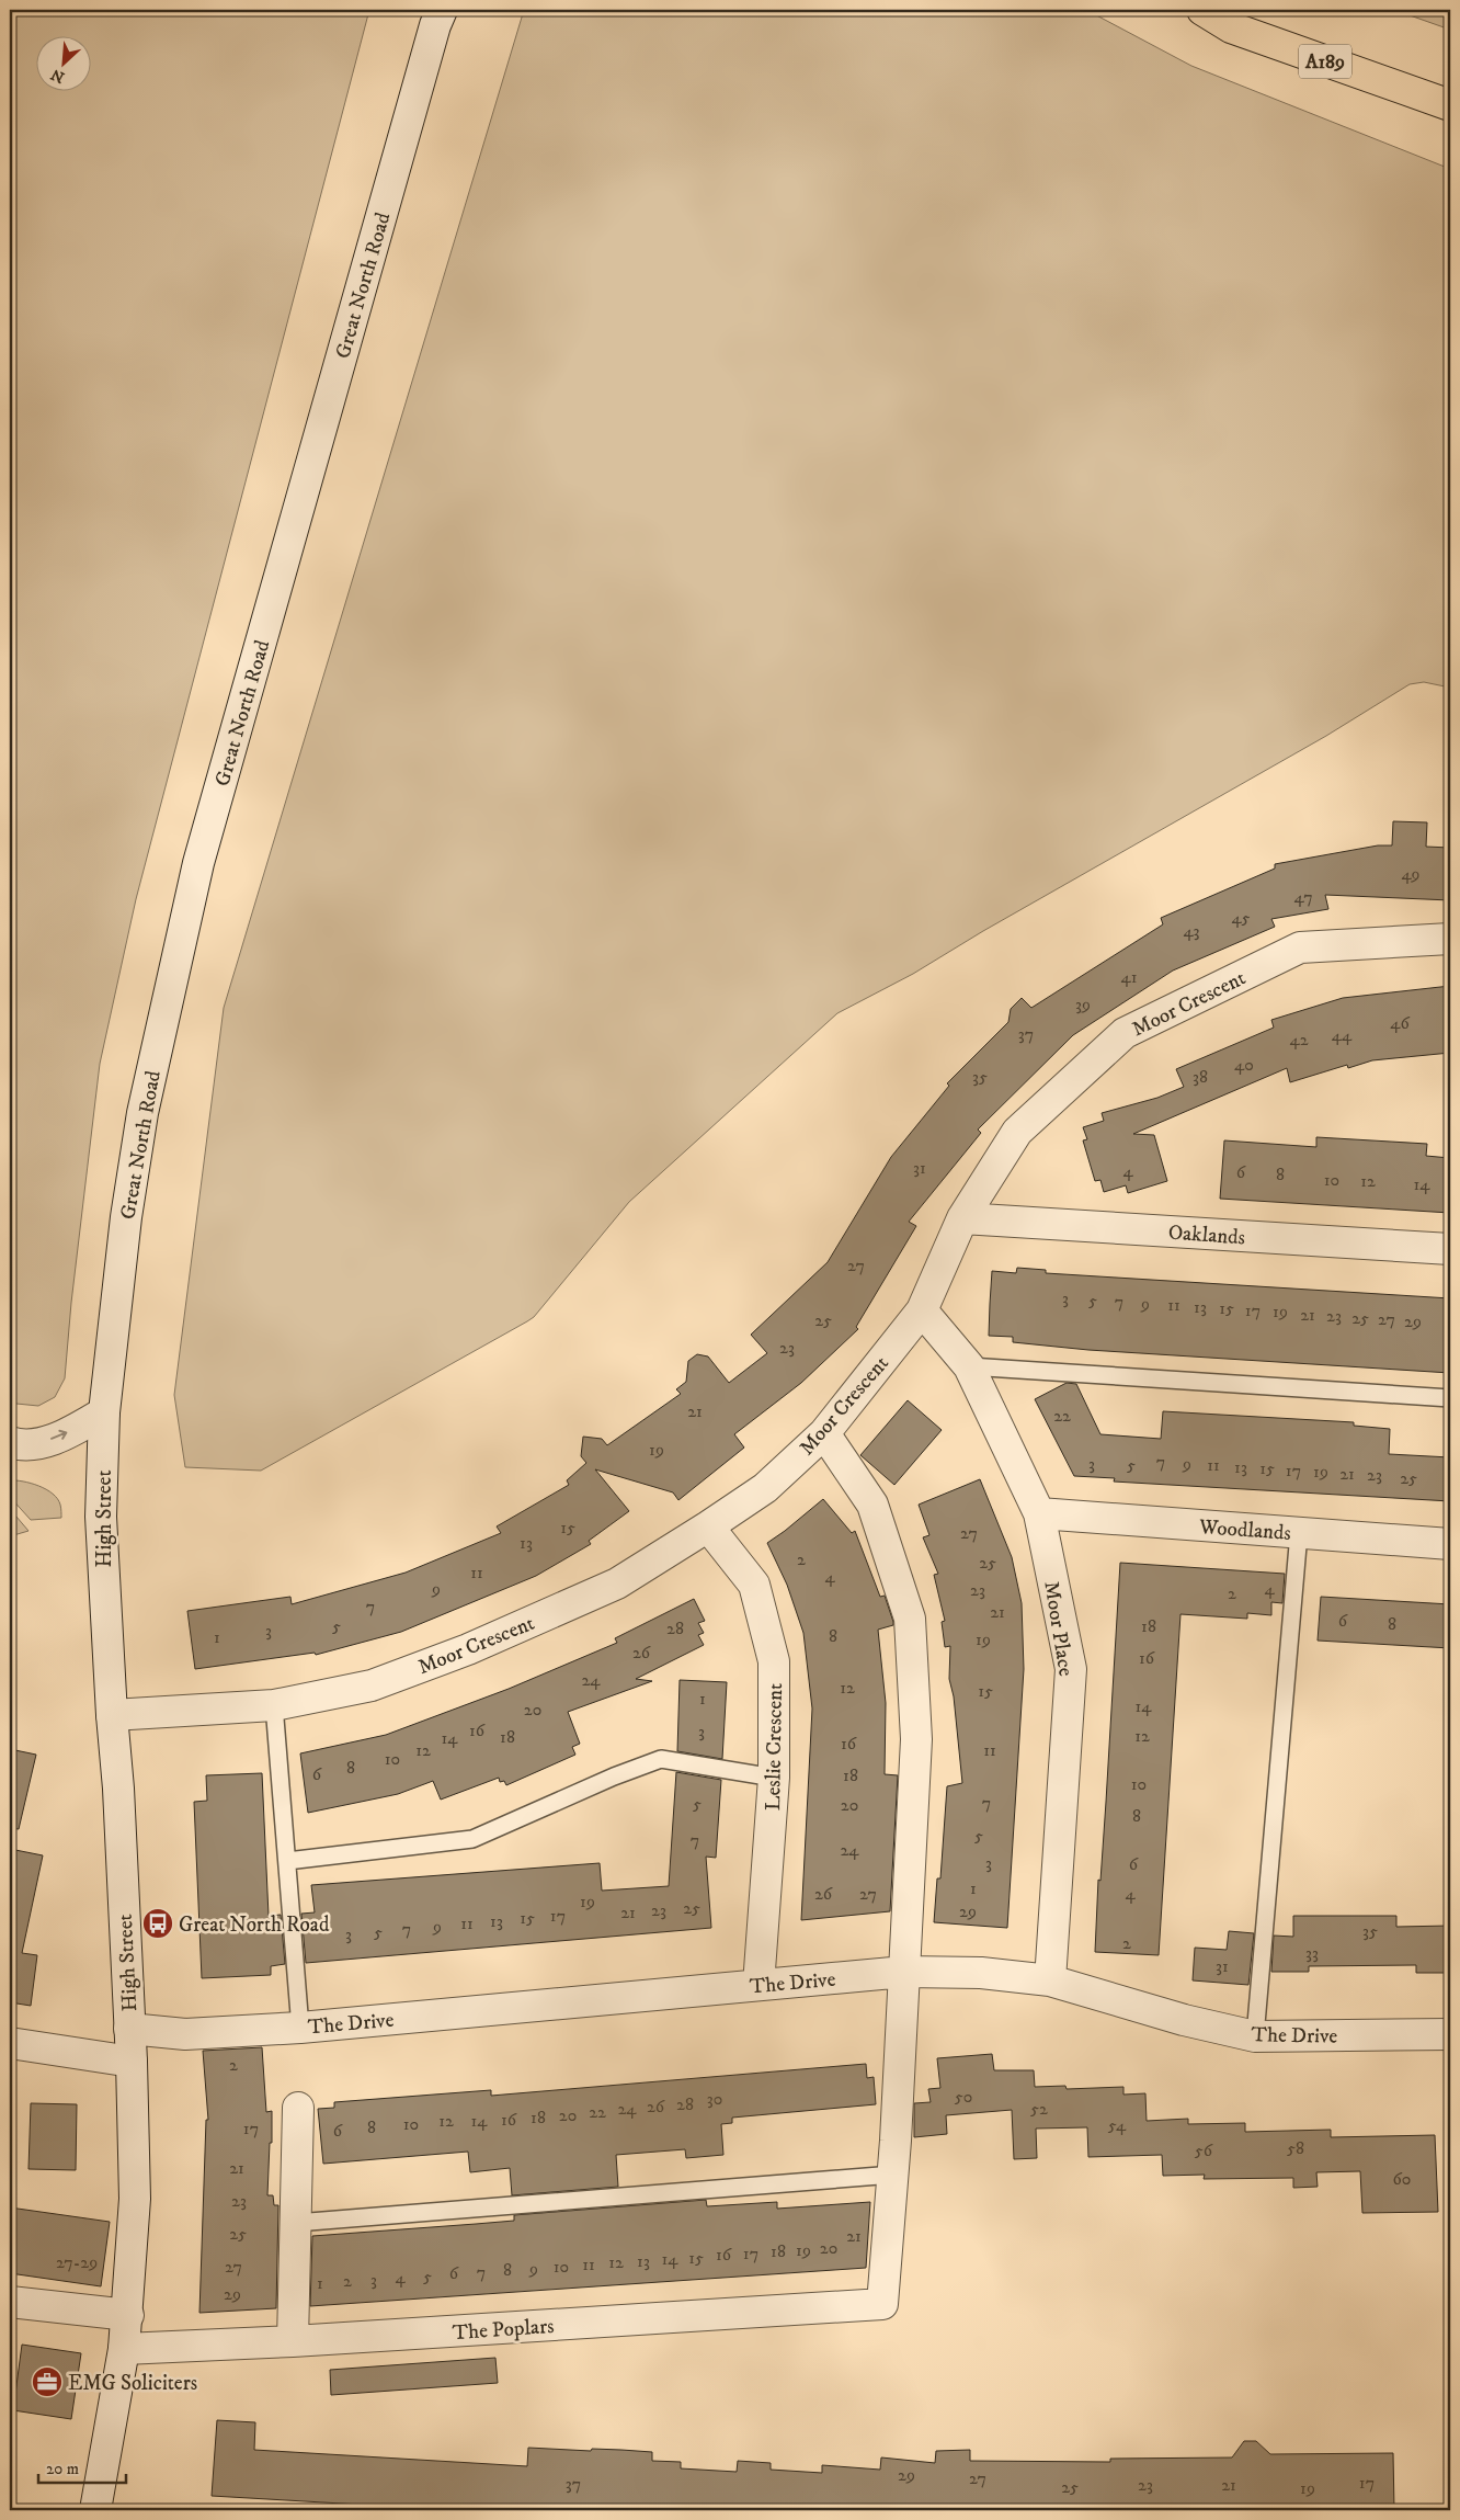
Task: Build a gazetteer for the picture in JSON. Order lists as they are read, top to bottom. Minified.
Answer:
{"streets":{"main road":["A189"],"street":["Great North Road","Moor Crescent","Oaklands","High Street","Woodlands","Moor Place","Leslie Crescent","The Drive","The Poplars"]},"crossings":[["Great North Road","High Street"],["Moor Crescent","Oaklands"],["Moor Crescent","High Street"],["Moor Crescent","Moor Place"],["Moor Crescent","Leslie Crescent"],["High Street","The Drive"],["High Street","The Poplars"],["Woodlands","Moor Place"],["Moor Place","The Drive"],["Leslie Crescent","The Drive"]],"places":{"bus stop":["Great North Road"],"office":["EMG Soliciters"]},"house_numbers":["49","47","45","43","41","39","46","37","44","42","40","35","38","31","4","6","8","10","12","14","27","3","5","7","9","11","13","15","17","19","21","23","25","27","25","29","23","21","22","19","7","3","9","5","11","13","15","17","19","21","23","25","15","27","13","2","25","11","4","9","4","23","2","7","21","6","8","5","18","28","3","8","1","19","26","16","24","12","15","1","14","20","16","3","12","18","14","16","12","11","10","8","6","18","10","7","5","20","8","5","7","24","3","6","1","26","27","4","19","25","23","29","21","17","15","13","11","9","7","35","5","3","2","33","31","2","50","30","28","26","24","52","22","20","18","16","12","14","10","54","8","17","6","58","56","21","60","23","25","21","20","19","18","17","16","15","14","13","27-29","12","11","27","10","9","8","7","6","5","4","3","2","1","29","29","27","17","37","23","21","25","19"],"scale_bar":"20 m","north":"bottom left"}
